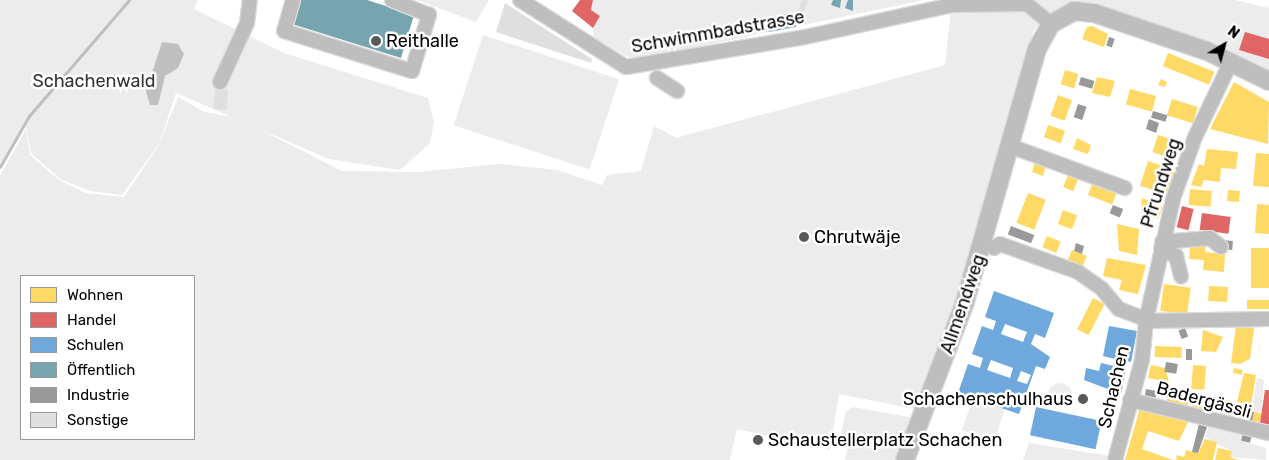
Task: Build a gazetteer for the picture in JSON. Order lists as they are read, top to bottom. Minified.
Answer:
{"streets":{"main road":["Allmendweg"],"street":["Schwimmbadstrasse","Pfrundweg","Schachen","Badergässli"]},"crossings":[["Schwimmbadstrasse","Allmendweg"],["Pfrundweg","Schachen"],["Schachen","Badergässli"]],"parks":["Schachenwald"],"places":["Reithalle","Chrutwäje","Schachenschulhaus","Schaustellerplatz Schachen"],"legend":["Wohnen","Handel","Schulen","Öffentlich","Industrie","Sonstige"],"north":"top right"}
